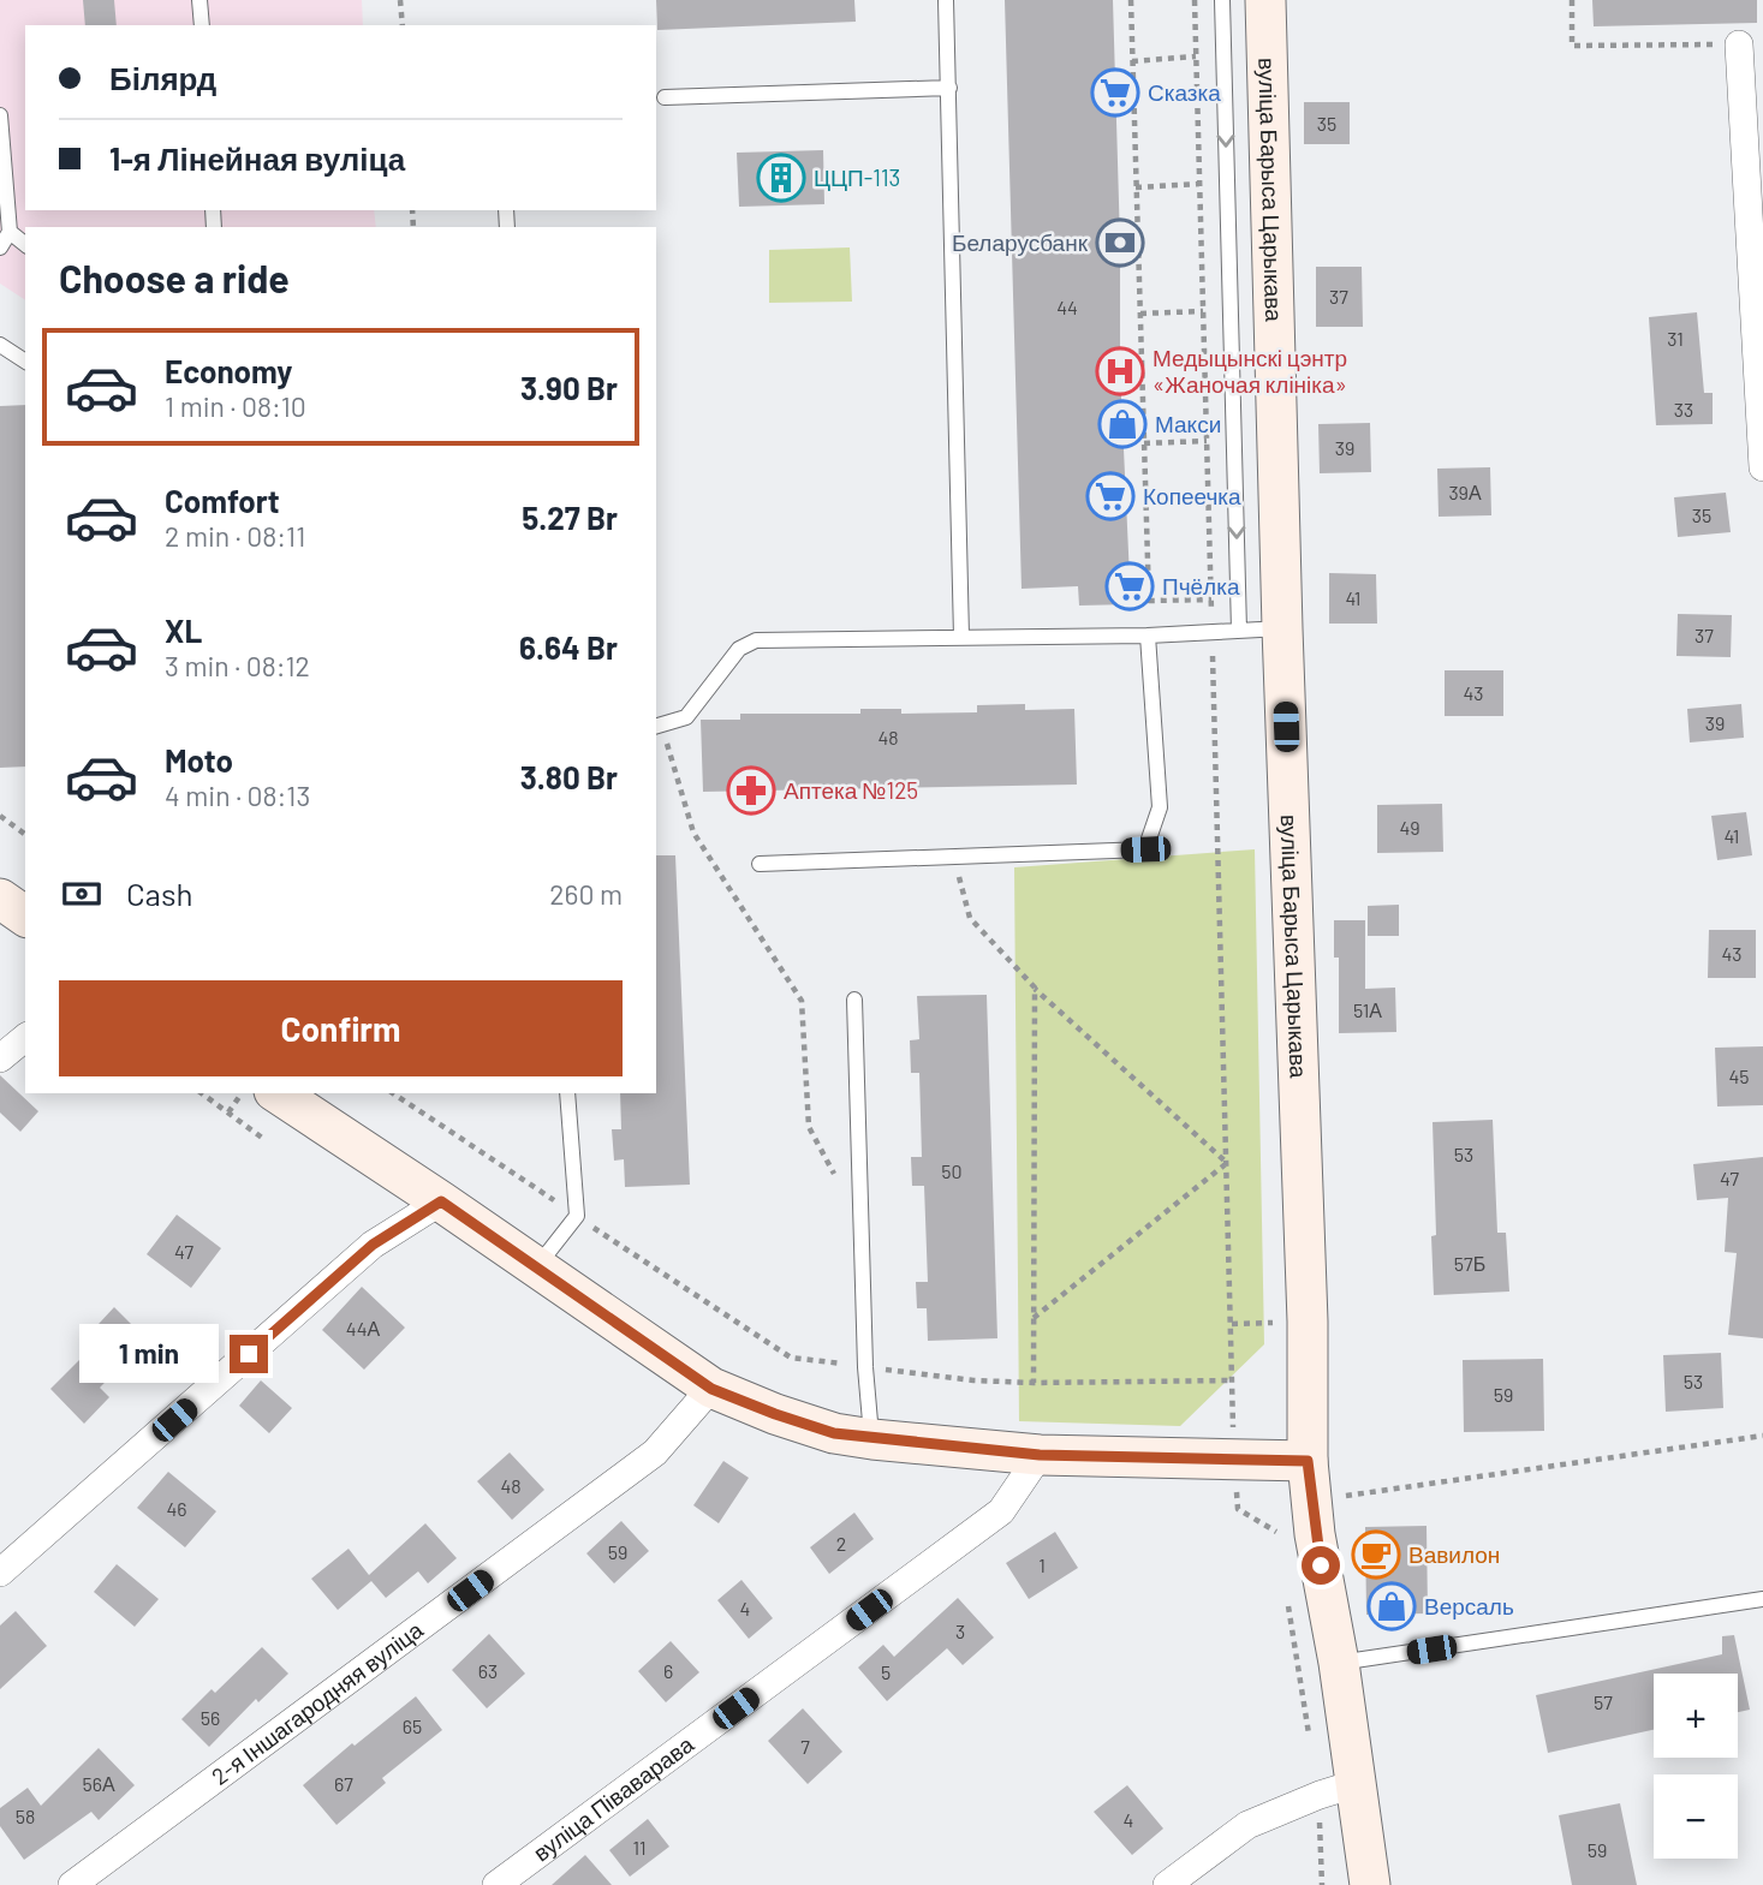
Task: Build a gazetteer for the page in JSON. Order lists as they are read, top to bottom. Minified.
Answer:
{"streets":{"main road":["вуліца Барыса Царыкава"],"street":["2-я Іншагародняя вуліца","вуліца Піваварава"]},"places":{"supermarket":["Сказка","Копеечка","Пчёлка"],"building":["ЦЦП-113"],"bank":["Беларусбанк"],"hospital":["Медыцынскі цэнтр «Жаночая клініка»"],"shop":["Макси","Версаль"],"pharmacy":["Аптека №125"],"cafe":["Вавилон"]},"house_numbers":["35","37","44","31","33","39","39А","35","41","37","43","39","48","49","41","43","51А","45","53","50","47","47","57Б","44А","53","59","48","46","2","59","1","4","3","63","6","5","57","56","65","7","56А","67","58","4","11","59"],"page":{"banner":["Білярд","1-я Лінейная вуліца"],"heading":"Choose a ride","list":[{"name":"Economy","note":"1 min · 08:10","value":"3.90 Br"},{"name":"Comfort","note":"2 min · 08:11","value":"5.27 Br"},{"name":"XL","note":"3 min · 08:12","value":"6.64 Br"},{"name":"Moto","note":"4 min · 08:13","value":"3.80 Br"}],"pay":["Cash","260 m"],"buttons":"Confirm","bubble":"1 min","map_buttons":["+","−"]}}
